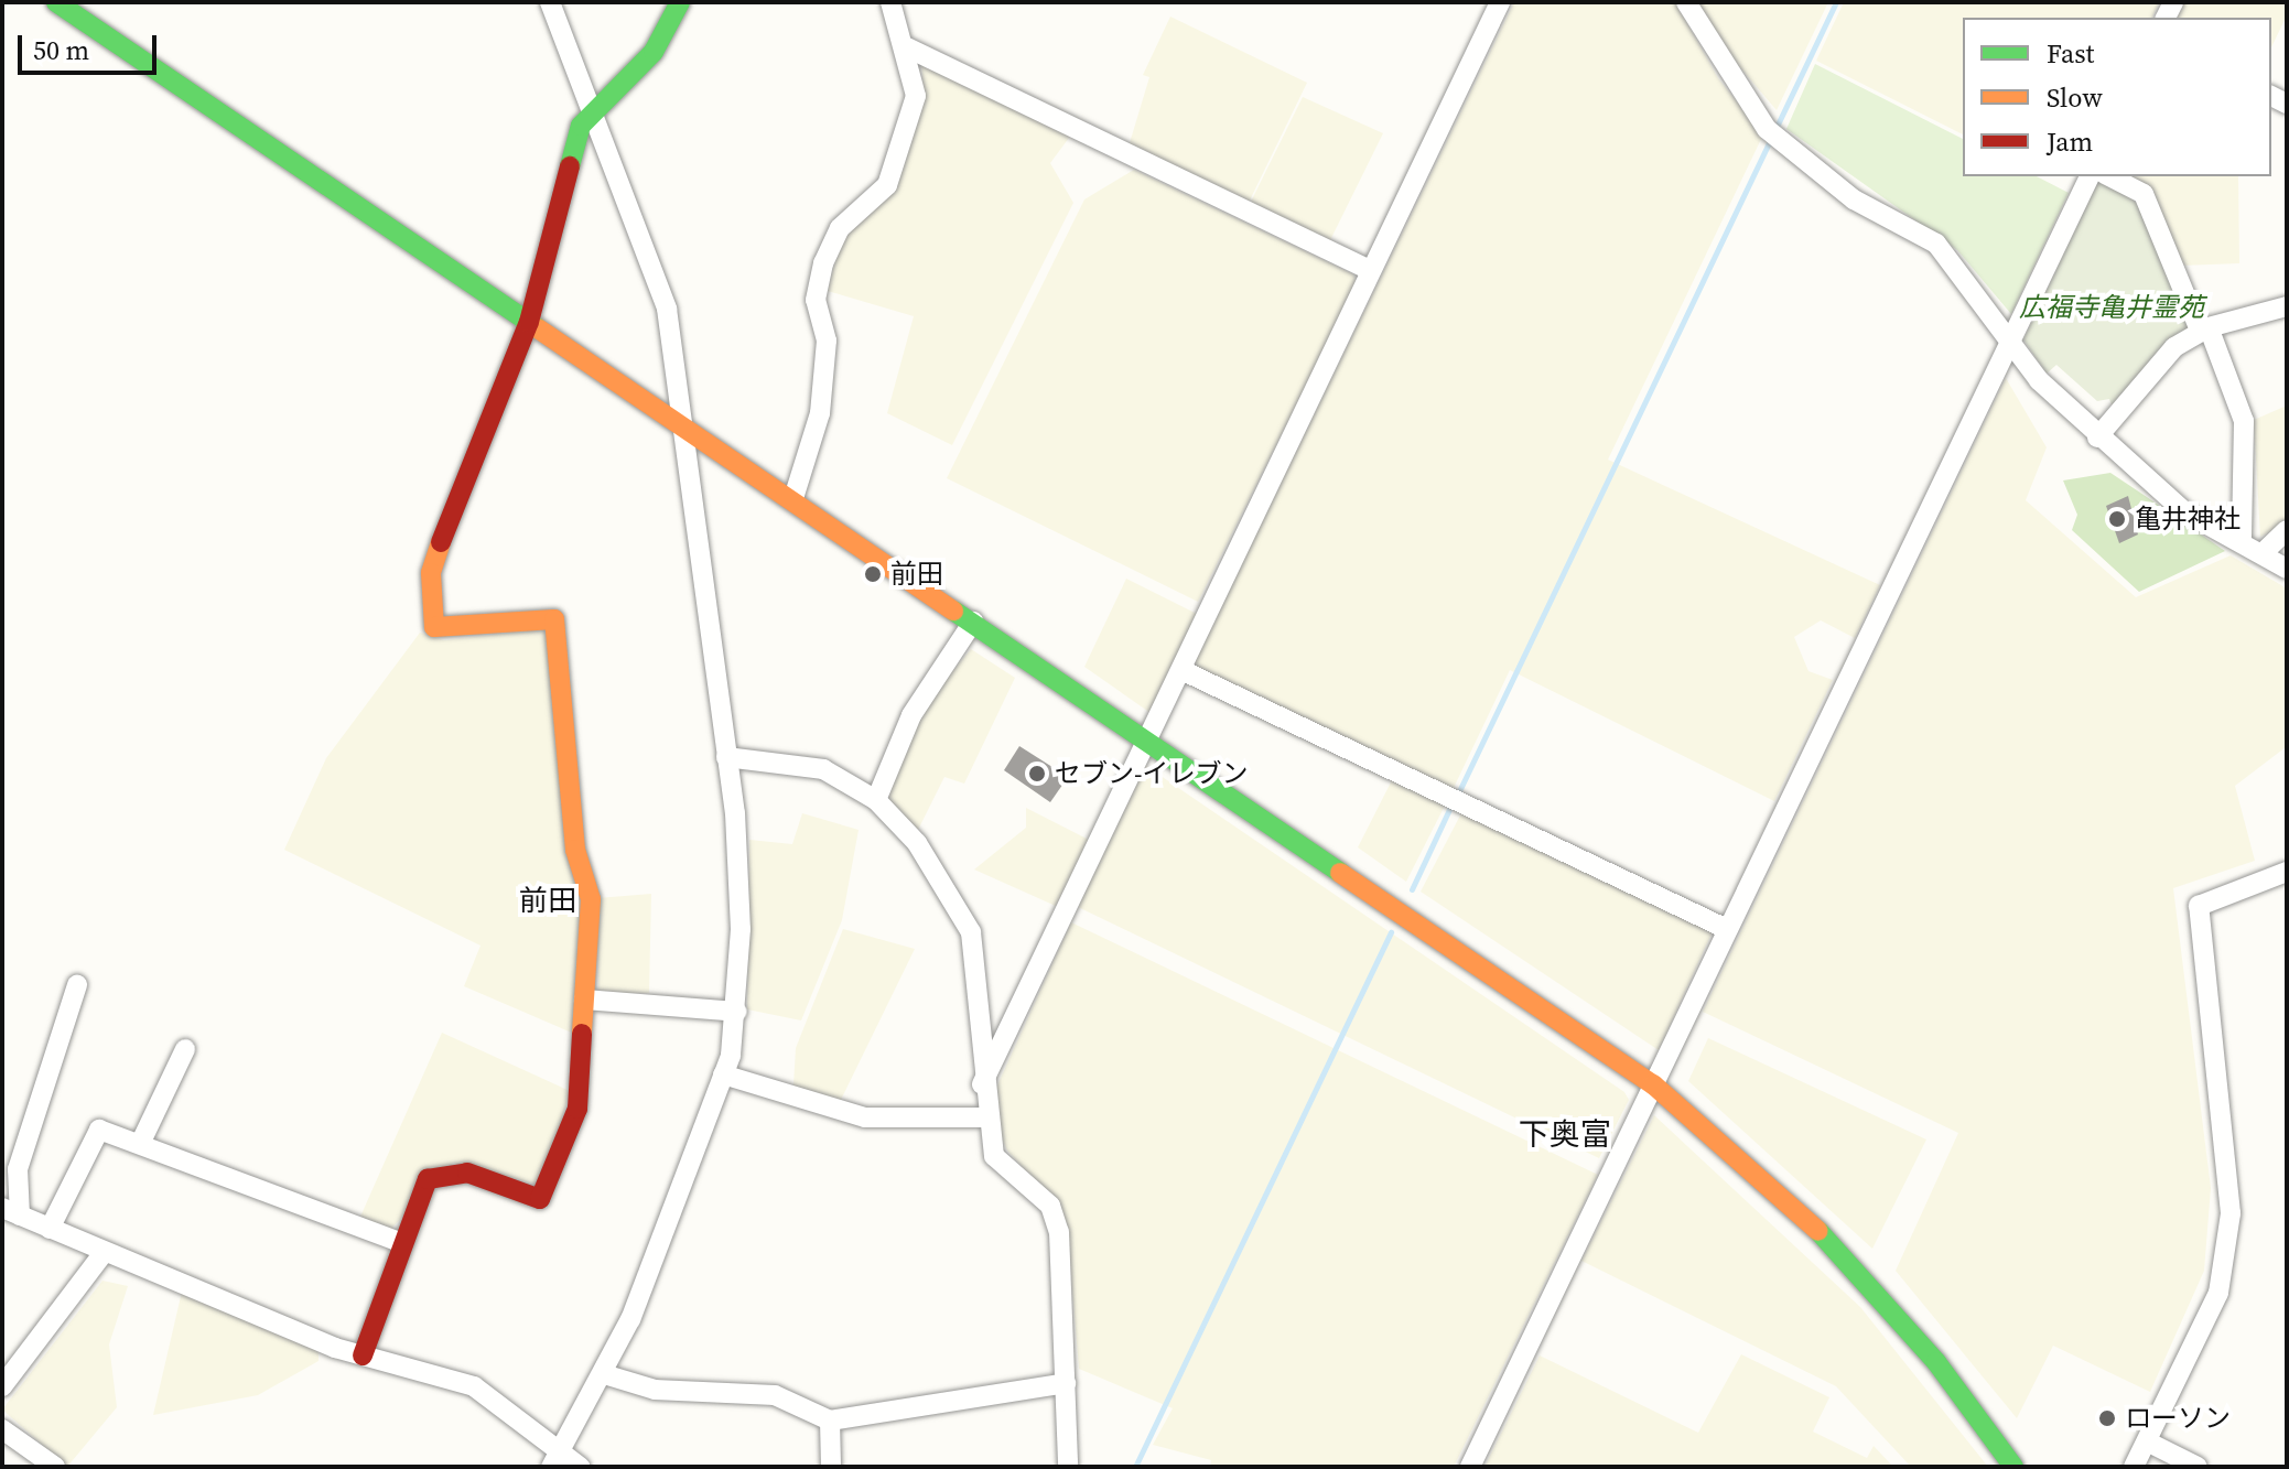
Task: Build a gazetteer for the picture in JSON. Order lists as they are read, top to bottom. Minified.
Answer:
{"districts":["前田","下奥富"],"parks":["広福寺亀井霊苑"],"places":["亀井神社","前田","セブン-イレブン","ローソン"],"legend":["Fast","Slow","Jam"],"scale_bar":"50 m"}
